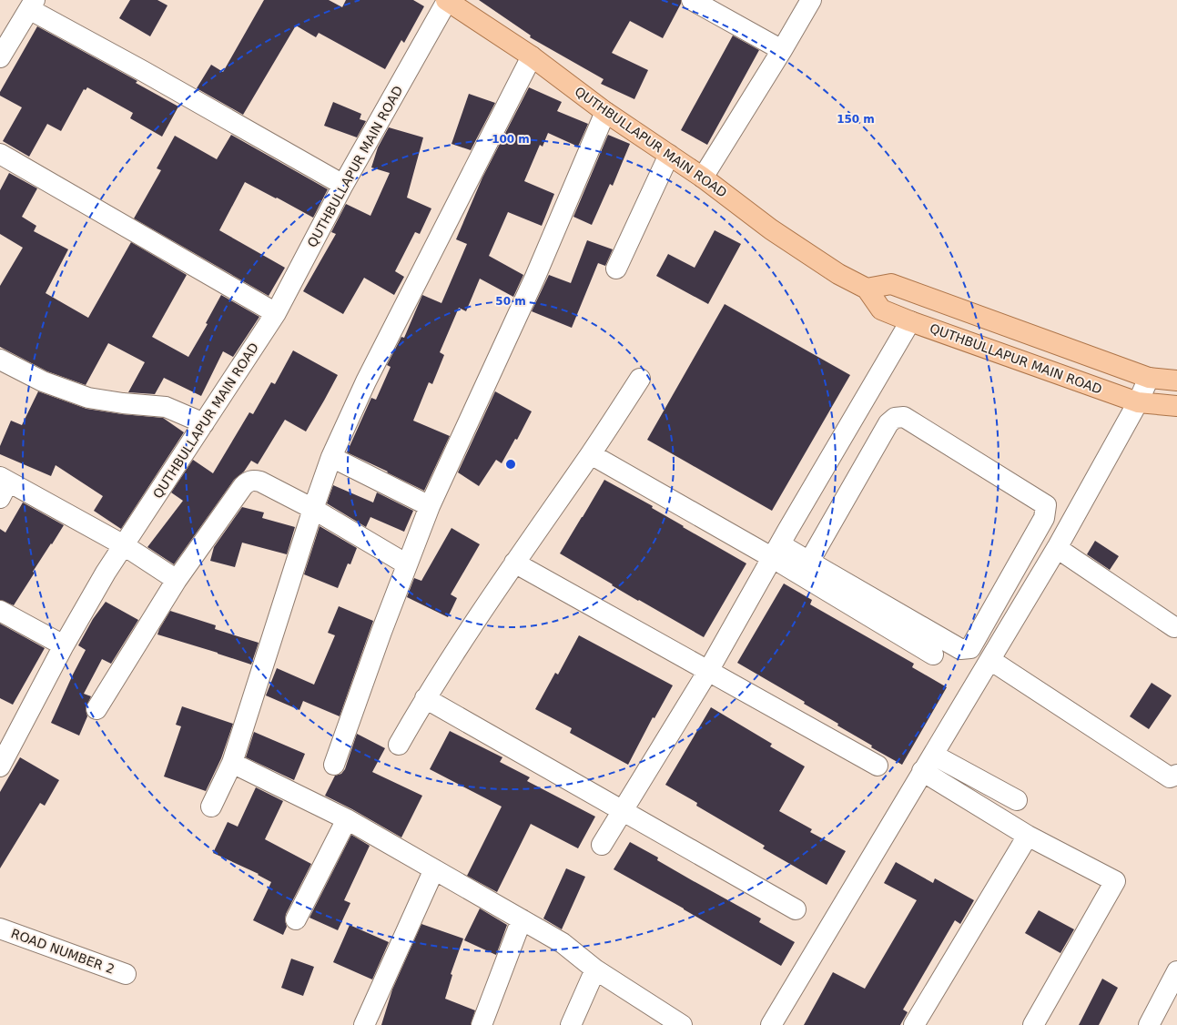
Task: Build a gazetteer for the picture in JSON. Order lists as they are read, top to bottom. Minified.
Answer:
{"streets":{"main road":["QUTHBULLAPUR MAIN ROAD"],"street":["ROAD NUMBER 2"]},"rings":["150 m","100 m","50 m"]}
